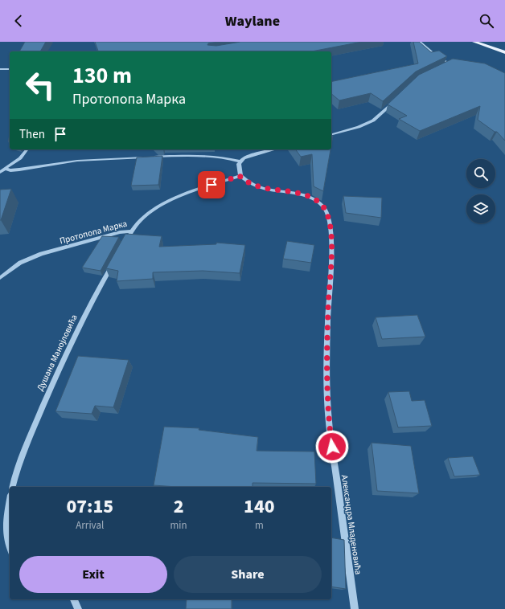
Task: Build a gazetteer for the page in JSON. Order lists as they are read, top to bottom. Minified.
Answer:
{"streets":{"street":["Протопопа Марка","Душана Манојловића","Александра Младеновића"]},"crossings":[["Протопопа Марка","Александра Младеновића"]],"page":{"header":"Waylane","turn":["130 m","Протопопа Марка"],"then":"Then","eta":["07:15","Arrival","2","min","140","m"],"buttons":["Exit","Share"]}}
